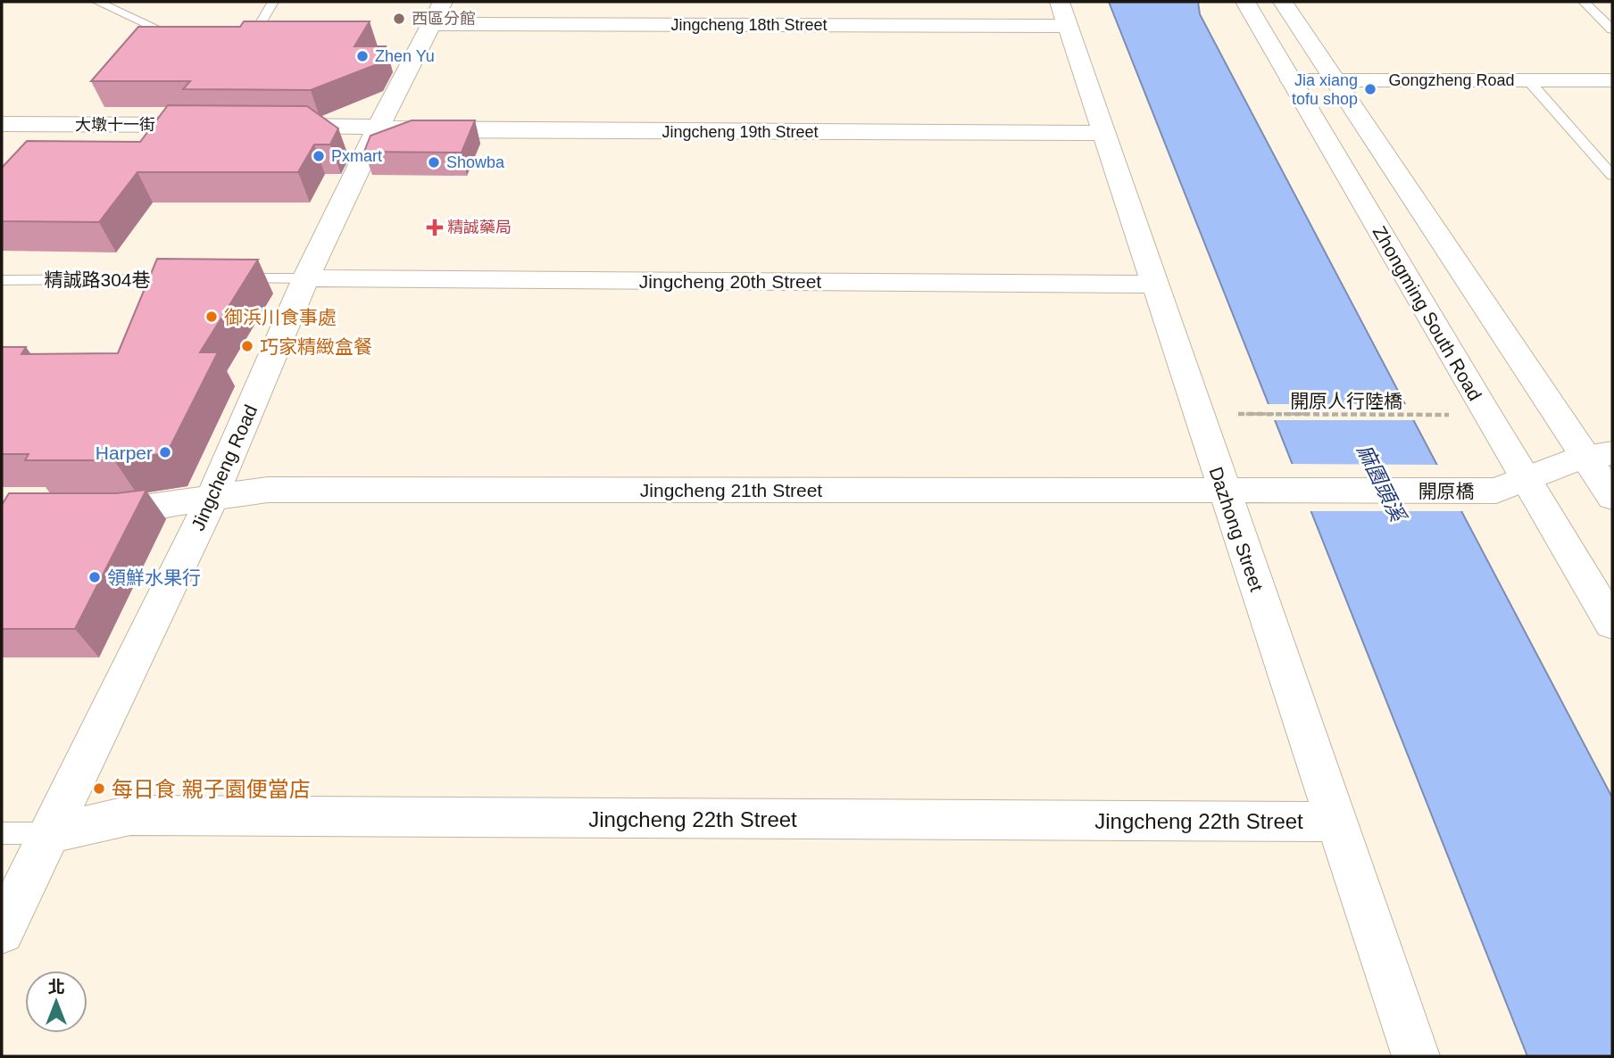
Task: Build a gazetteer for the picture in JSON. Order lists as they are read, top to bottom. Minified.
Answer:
{"streets":{"street":["Jingcheng 18th Street","Gongzheng Road","大墩十一街","Jingcheng 19th Street","Jingcheng 20th Street","Zhongming South Road","Jingcheng Road","Jingcheng 21th Street","開原橋","Dazhong Street","Jingcheng 22th Street"],"lane":["精誠路304巷"],"path":["開原人行陸橋"]},"crossings":[["Jingcheng 18th Street","Jingcheng Road"],["Jingcheng 18th Street","Dazhong Street"],["Gongzheng Road","Zhongming South Road"],["Jingcheng 19th Street","Jingcheng Road"],["Jingcheng 19th Street","Dazhong Street"],["Jingcheng 20th Street","Jingcheng Road"],["Jingcheng 20th Street","Dazhong Street"],["Zhongming South Road","開原橋"],["Jingcheng Road","Jingcheng 21th Street"],["Jingcheng Road","Jingcheng 22th Street"],["Jingcheng 21th Street","開原橋"],["Jingcheng 21th Street","Dazhong Street"],["開原橋","Dazhong Street"],["Dazhong Street","Jingcheng 22th Street"]],"water":["麻園頭溪"],"places":{"other":["西區分館","Zhen Yu","Jia xiang tofu shop","Pxmart","Showba","御浜川食事處","巧家精緻盒餐","Harper","領鮮水果行","每日食 親子園便當店"],"health":["精誠藥局"]},"north":"top"}
